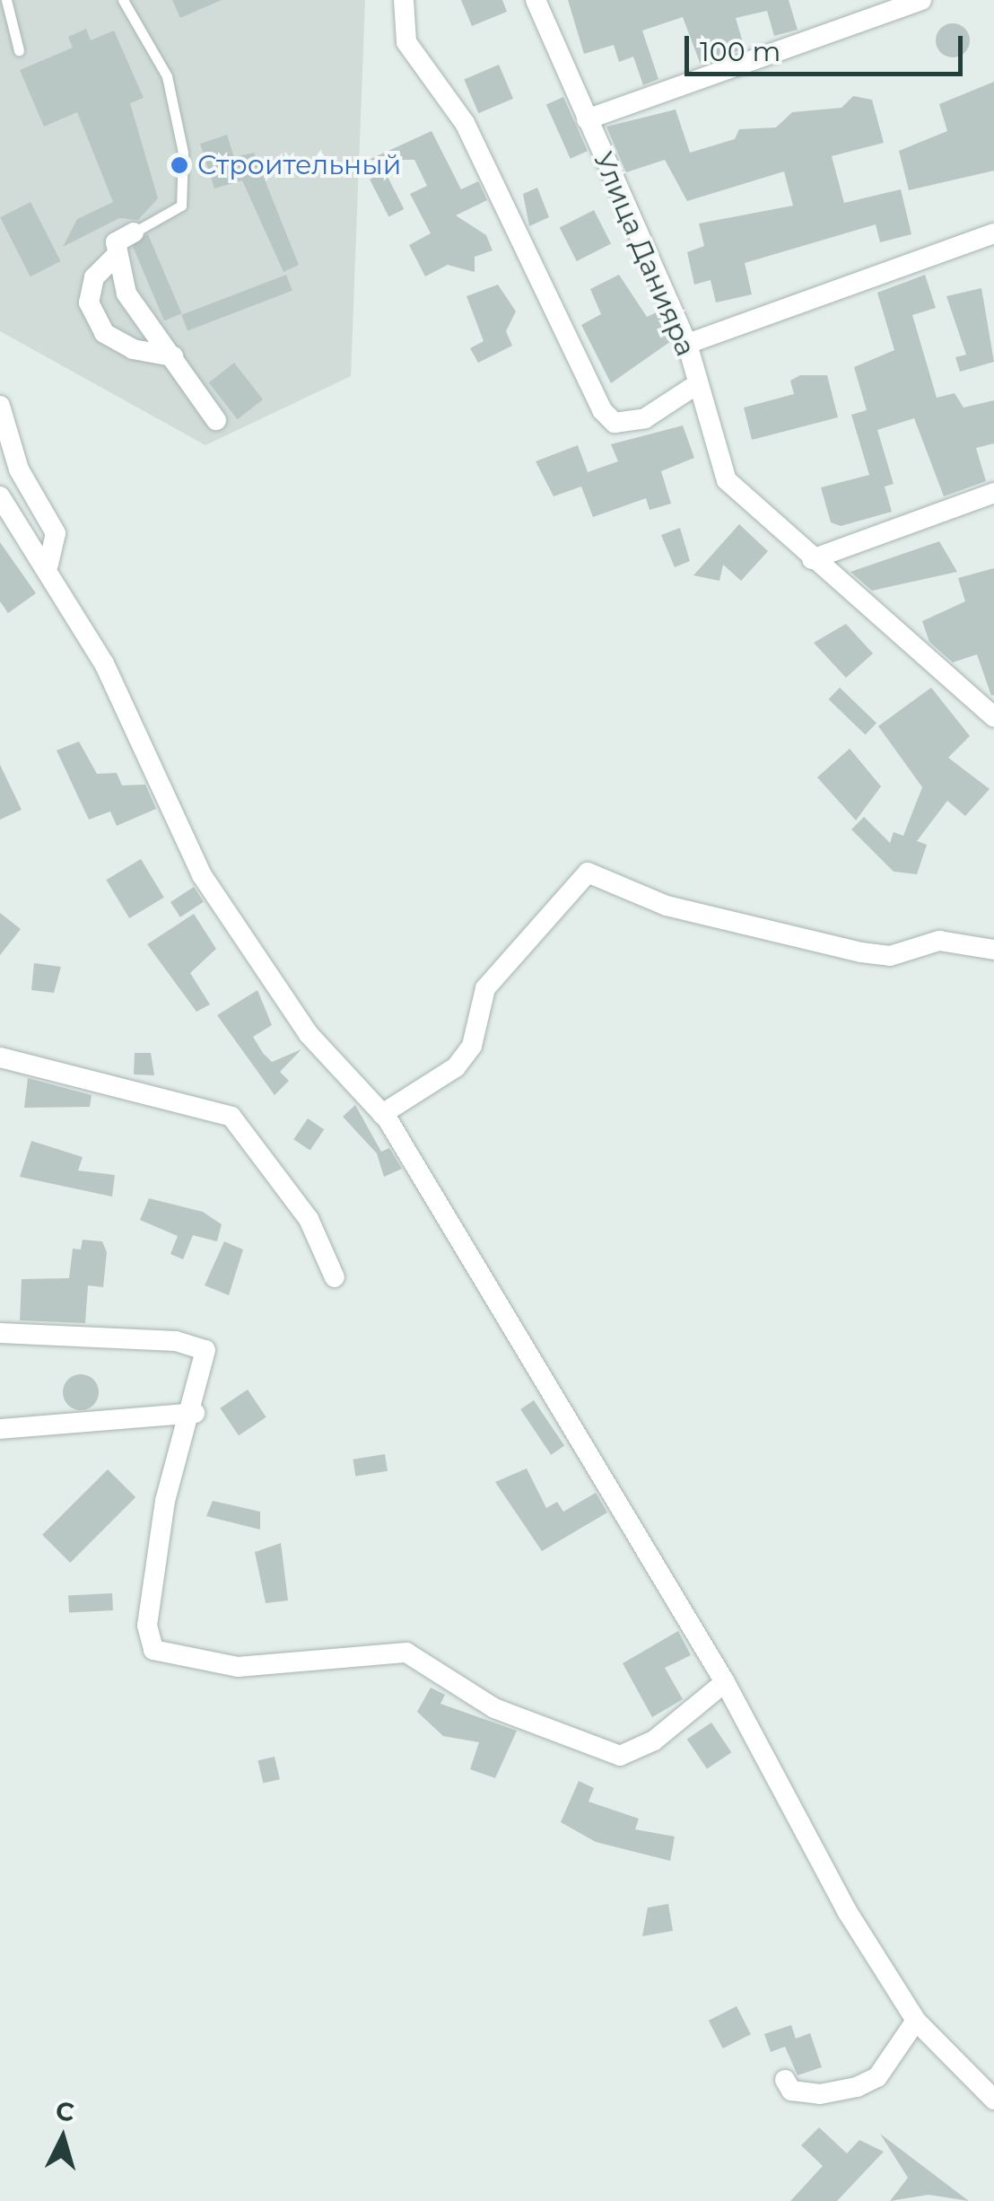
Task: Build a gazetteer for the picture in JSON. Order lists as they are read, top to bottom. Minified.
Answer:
{"streets":{"street":["Улица Данияра"]},"places":["Строительный"],"scale_bar":"100 m","north":"top"}
